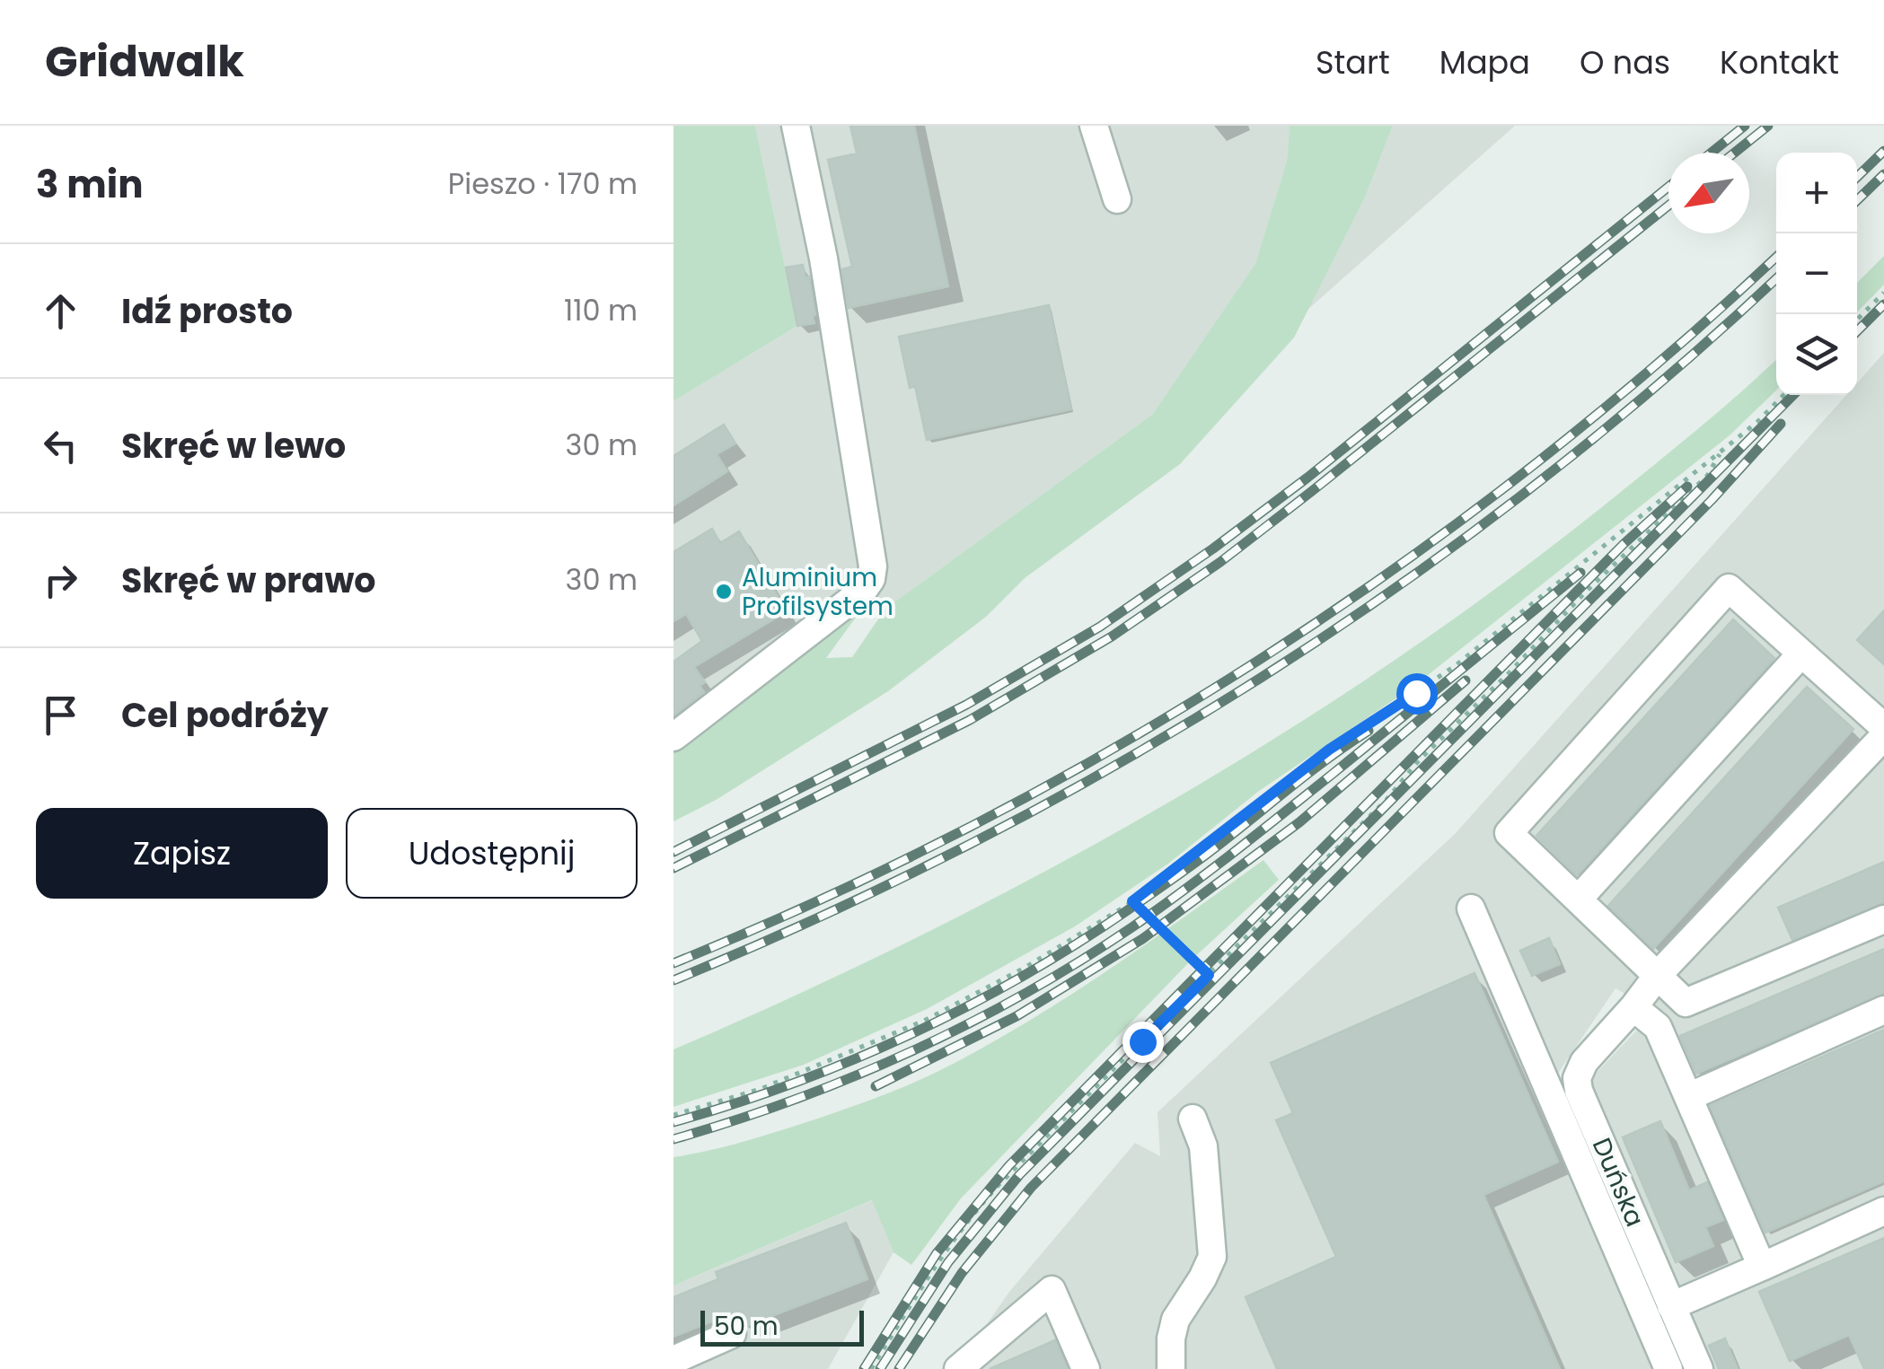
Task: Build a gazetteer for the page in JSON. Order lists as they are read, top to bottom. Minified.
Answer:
{"streets":{"street":["Duńska"]},"places":["Aluminium Profilsystem"],"scale_bar":"50 m","north":"bottom left","page":{"header":"Gridwalk","nav":["Start","Mapa","O nas","Kontakt"],"heading":["3 min","Pieszo · 170 m"],"map_buttons":["+","−"],"list":[["Idź prosto","110 m"],["Skręć w lewo","30 m"],["Skręć w prawo","30 m"],"Cel podróży"],"buttons":["Zapisz","Udostępnij"],"scale":"50 m"}}
